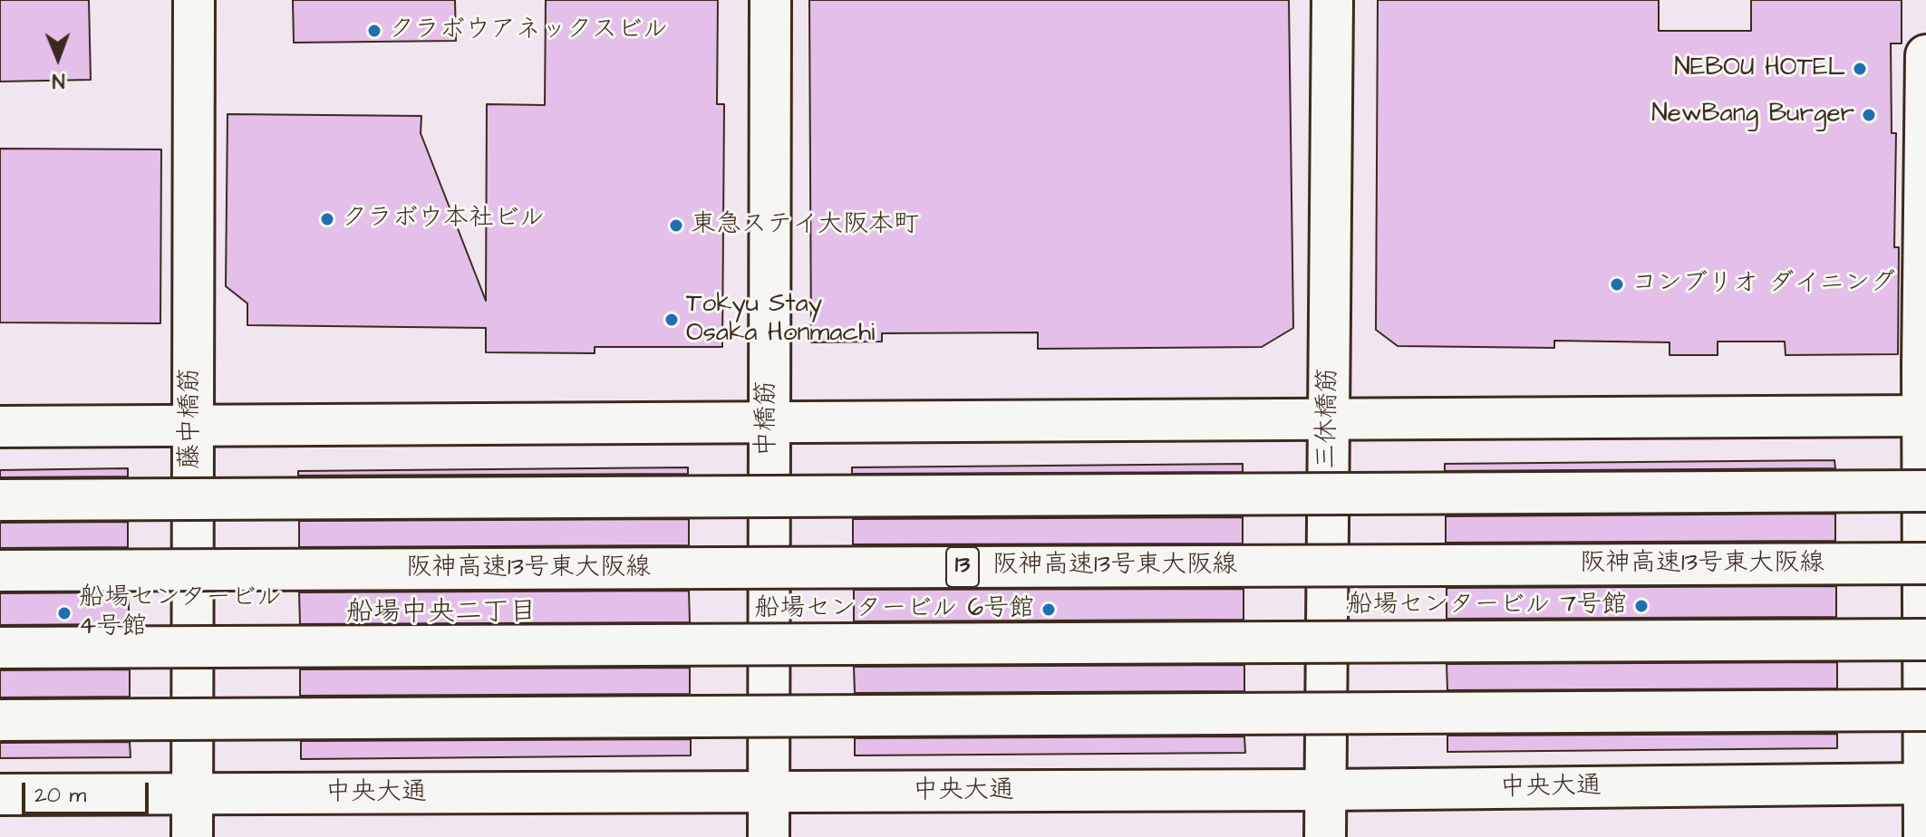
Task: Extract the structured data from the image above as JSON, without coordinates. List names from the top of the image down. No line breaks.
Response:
{"streets":{"main road":["藤中橋筋","中橋筋","三休橋筋","阪神高速13号東大阪線","13","中央大通"]},"crossings":[["藤中橋筋","中央大通"],["中橋筋","中央大通"],["三休橋筋","中央大通"]],"districts":["船場中央二丁目"],"places":["クラボウアネックスビル","NEBOU HOTEL","NewBang Burger","クラボウ本社ビル","東急ステイ大阪本町","コンブリオ ダイニング","Tokyu Stay Osaka Honmachi","船場センタービル 7号館","船場センタービル 6号館","船場センタービル 4号館"],"scale_bar":"20 m","north":"bottom"}
